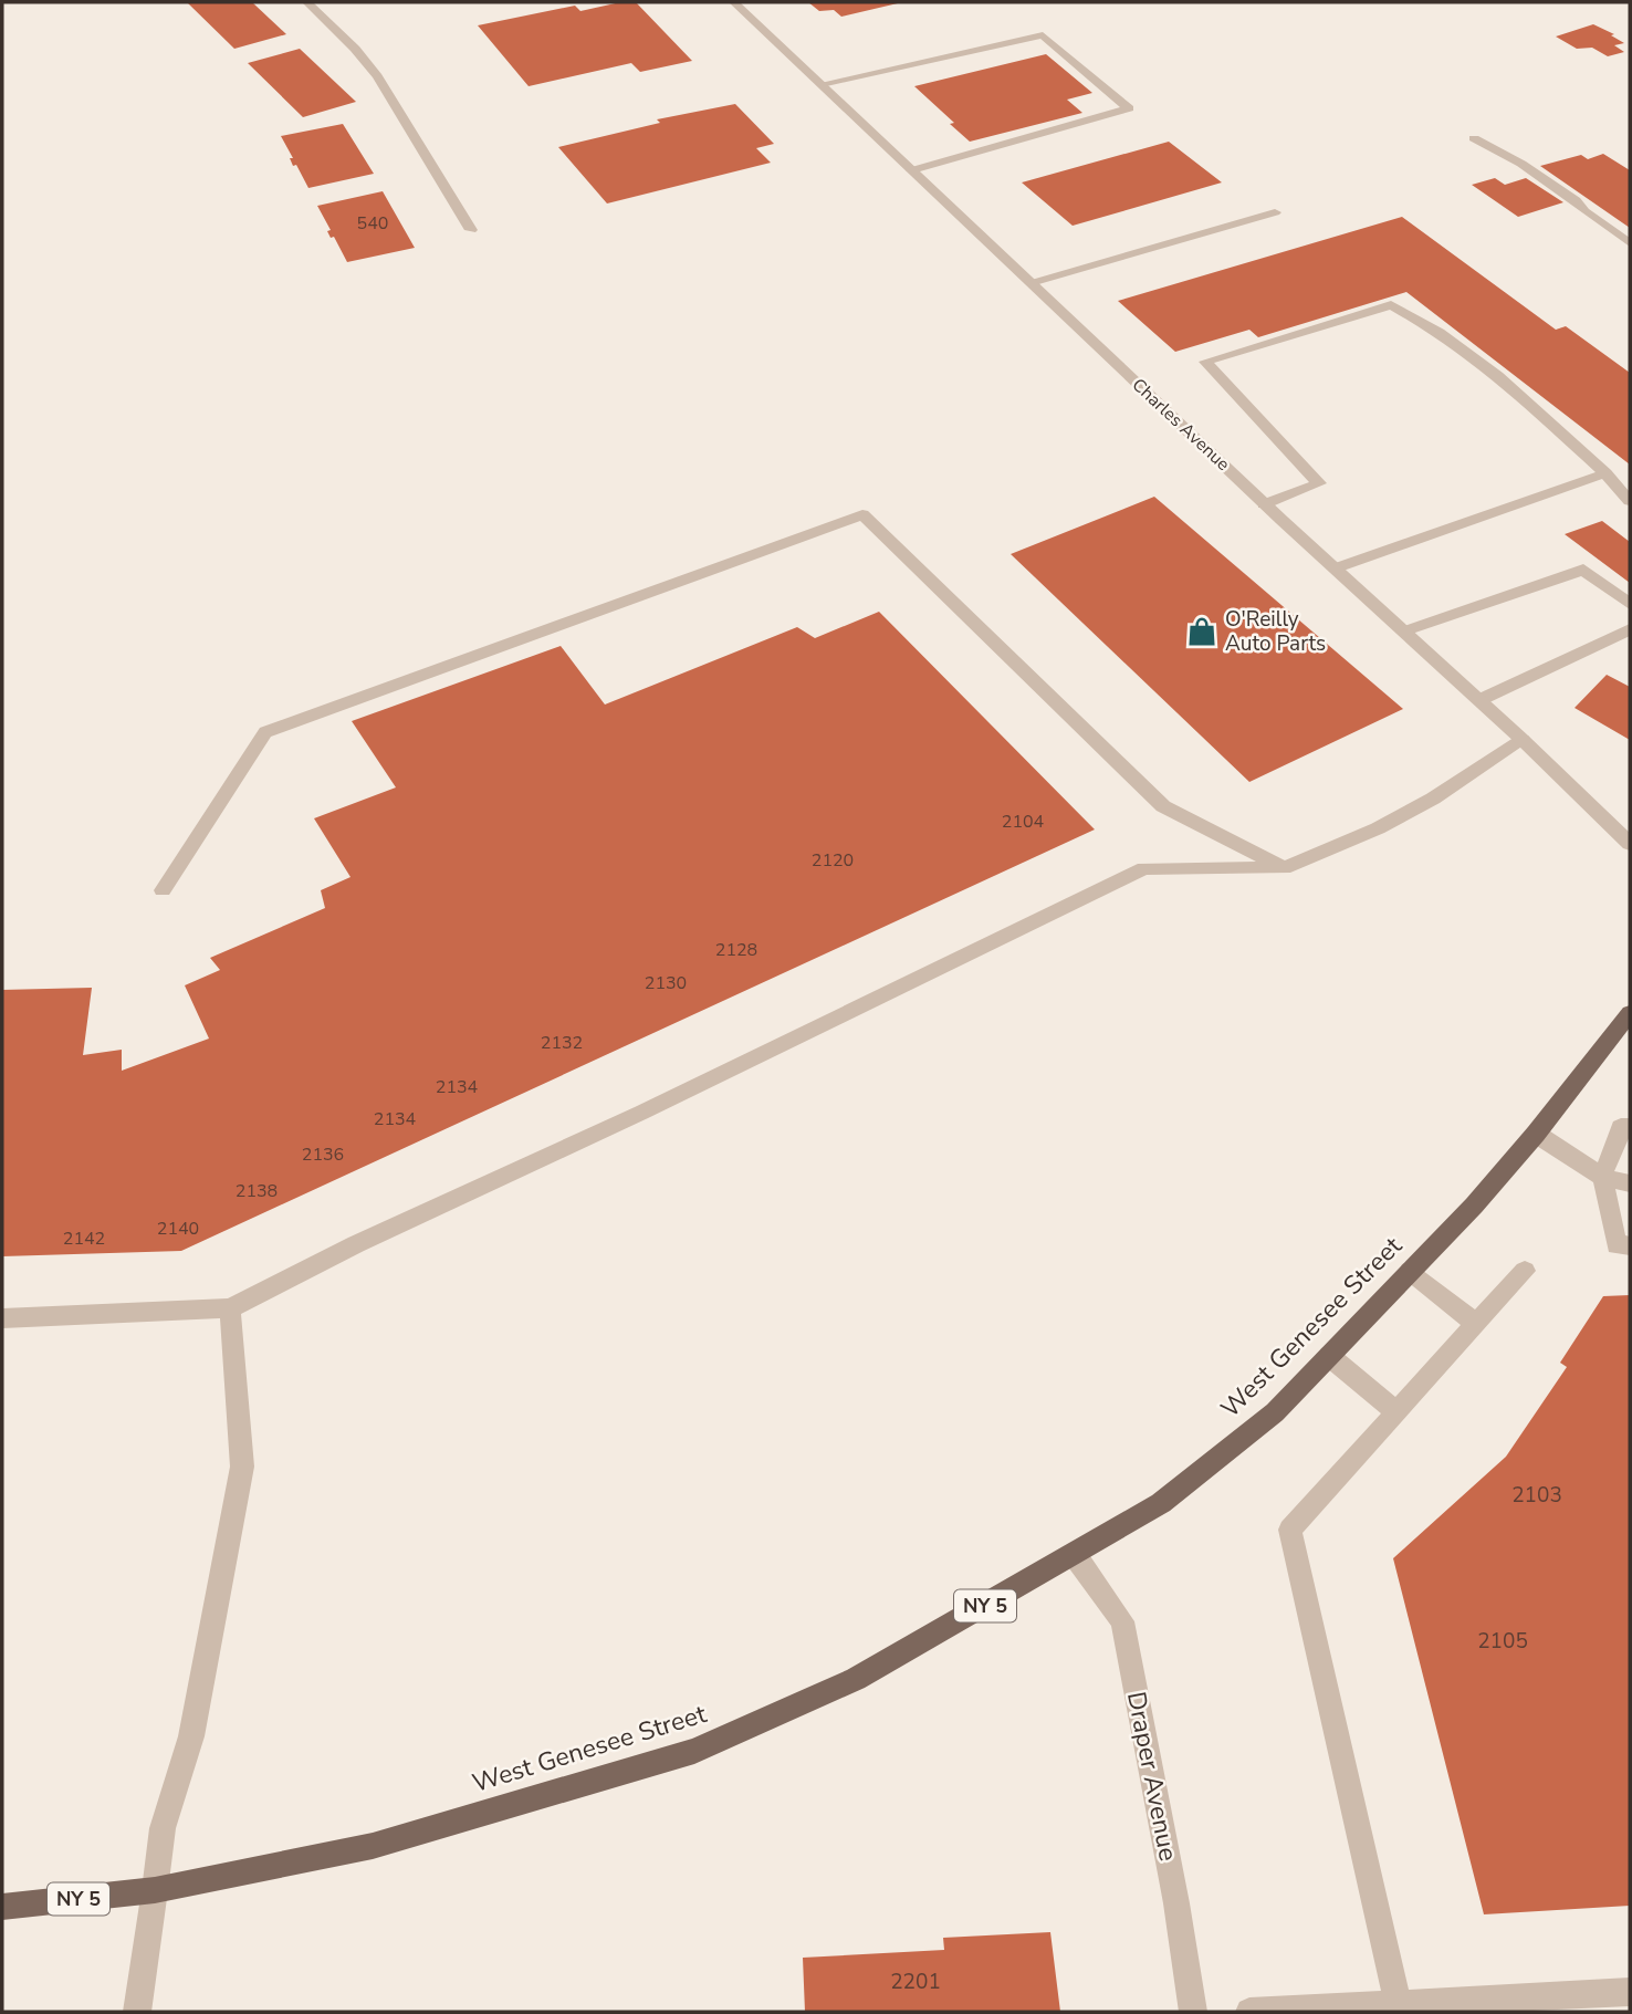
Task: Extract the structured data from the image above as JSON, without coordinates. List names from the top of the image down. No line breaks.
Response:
{"streets":{"main road":["West Genesee Street","NY 5"],"street":["Charles Avenue","Draper Avenue"]},"crossings":[["West Genesee Street","Draper Avenue"]],"places":{"shop":["O'Reilly Auto Parts"]},"house_numbers":["540","2104","2120","2128","2130","2132","2134","2134","2136","2138","2140","2142","2103","2105","2201"]}
